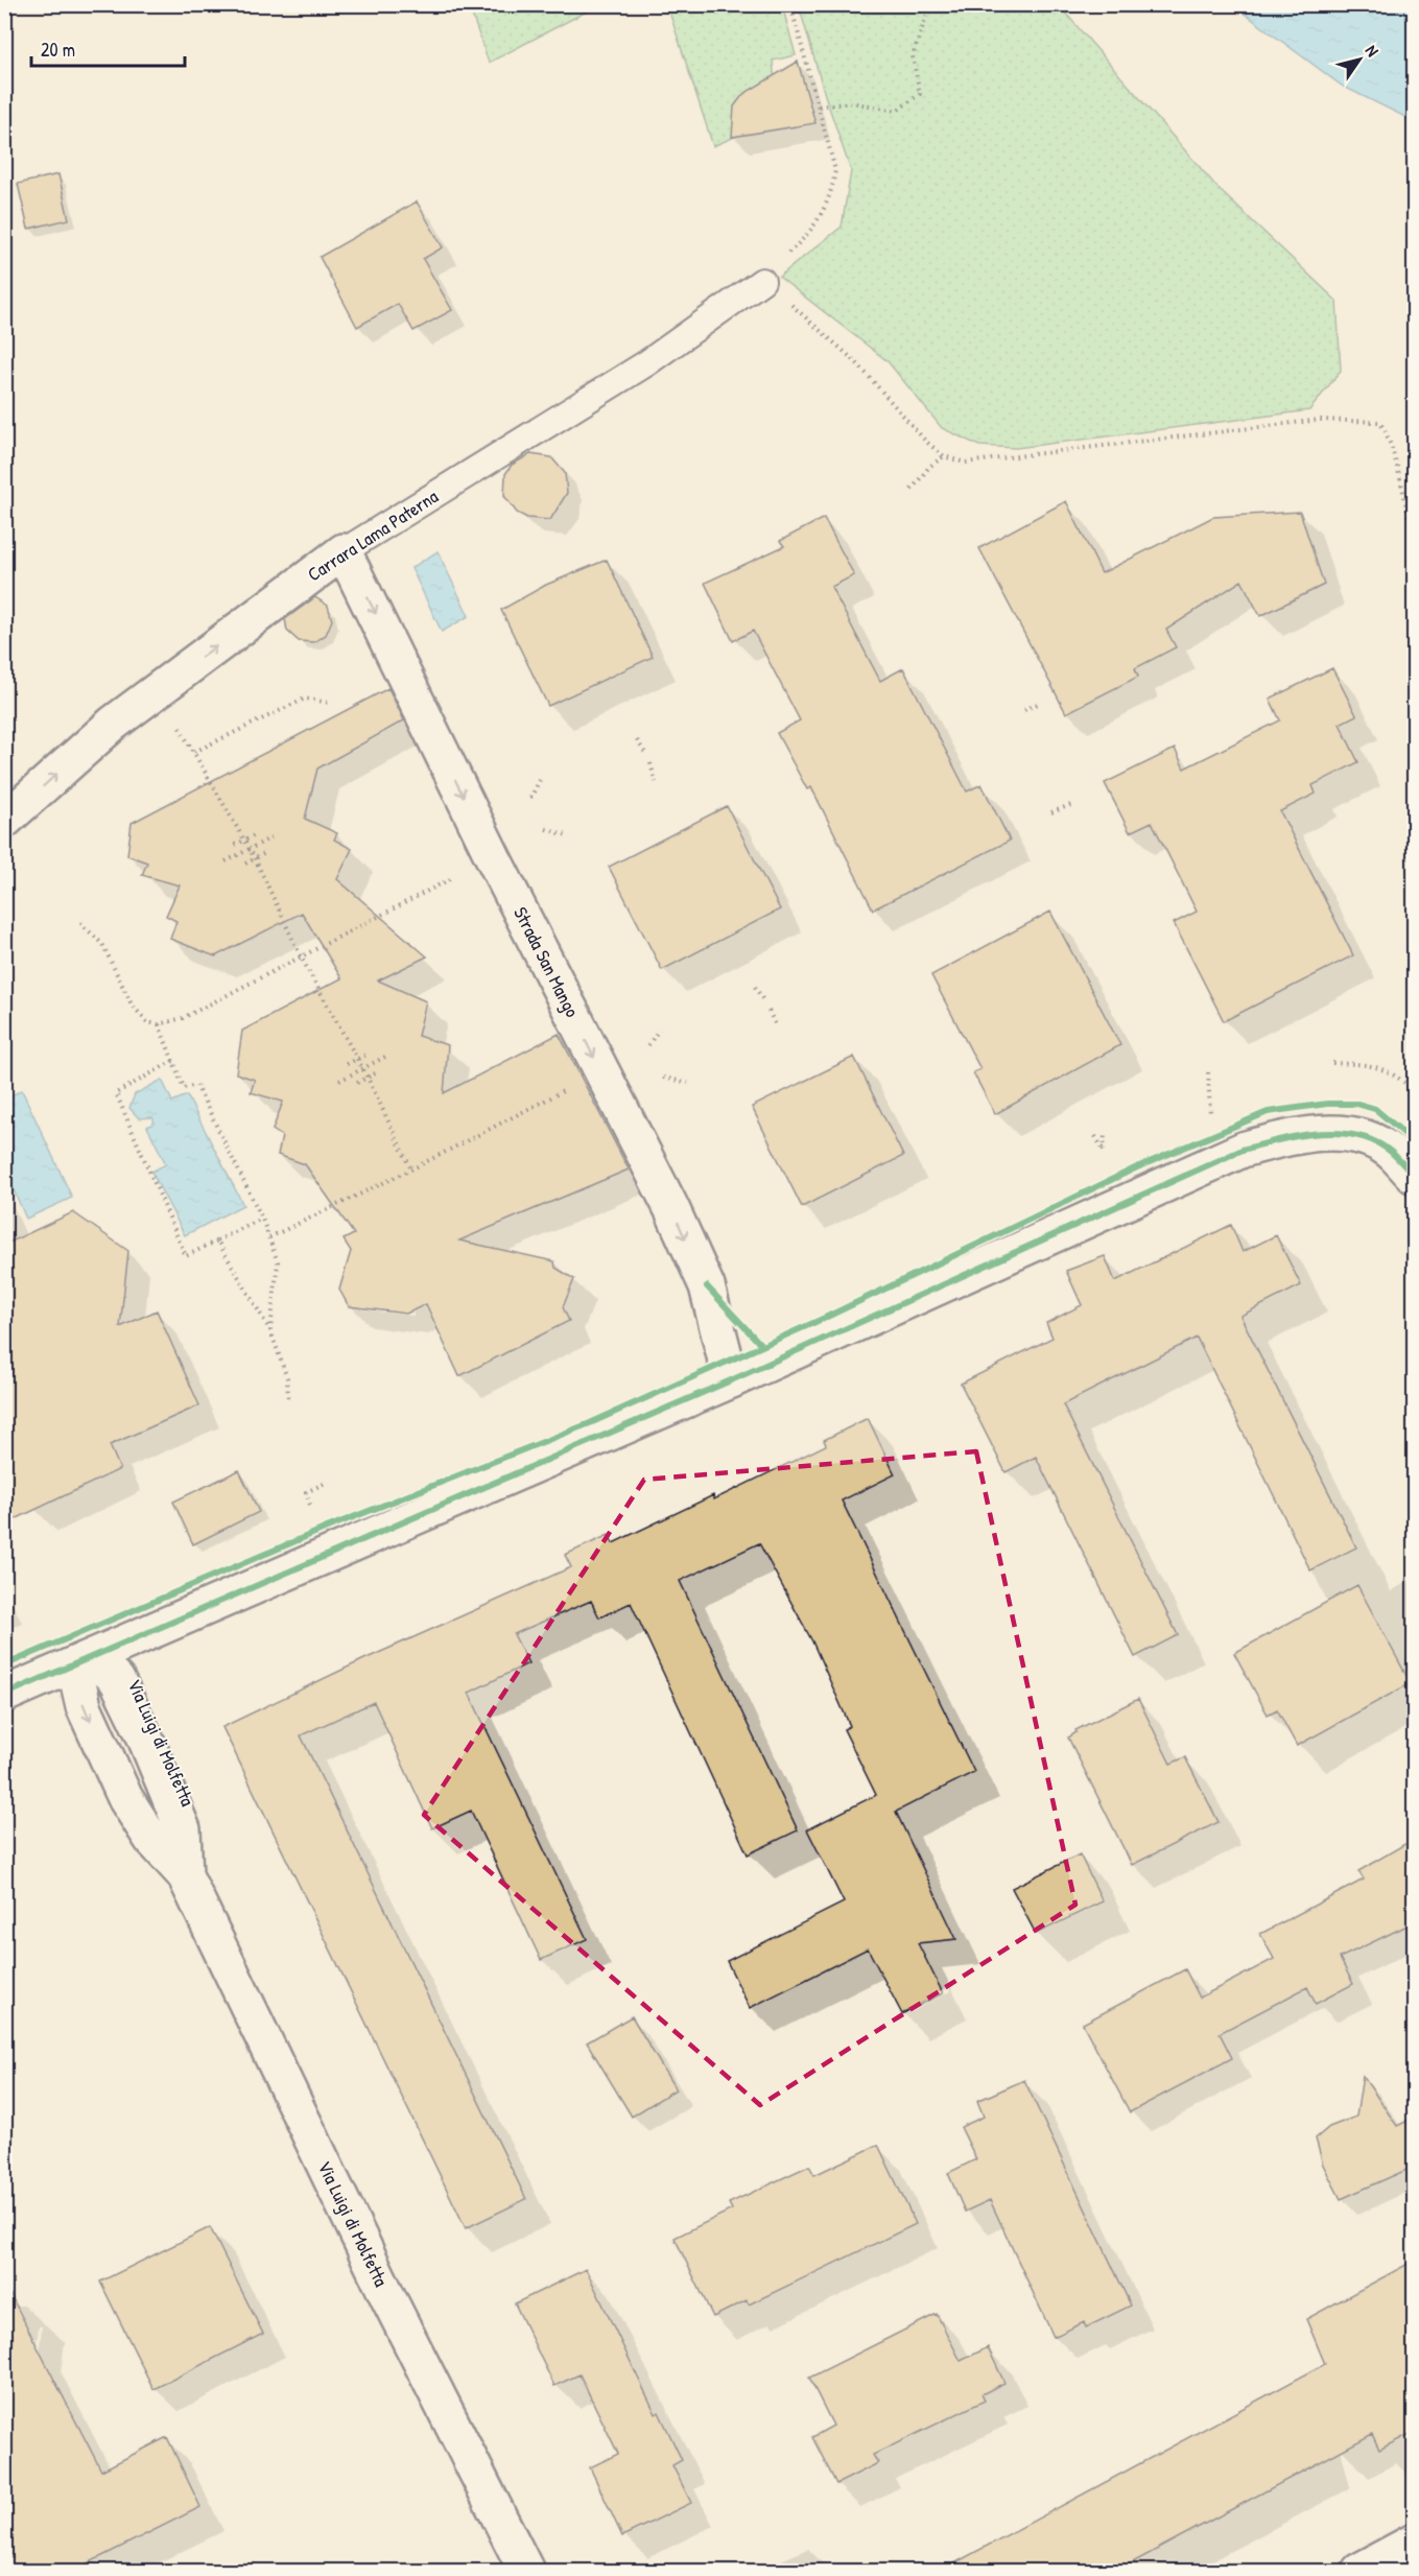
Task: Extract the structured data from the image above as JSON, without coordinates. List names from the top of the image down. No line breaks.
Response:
{"streets":{"street":["Carrara Lama Paterna","Strada San Mango","Via Luigi di Molfetta"]},"crossings":[["Carrara Lama Paterna","Strada San Mango"]],"one_way":["Carrara Lama Paterna","Strada San Mango"],"scale_bar":"20 m","north":"top right"}
